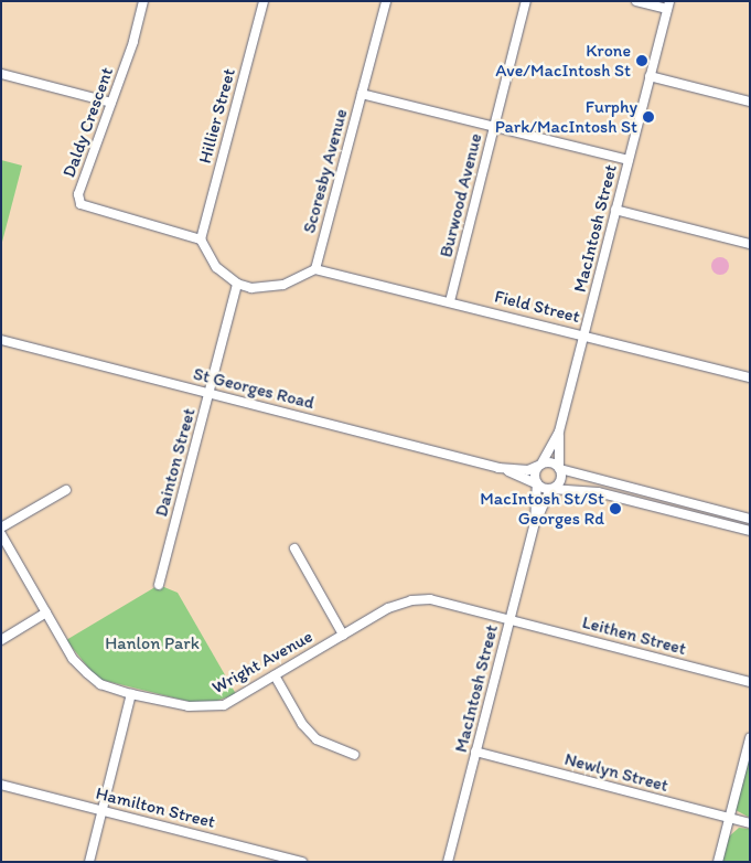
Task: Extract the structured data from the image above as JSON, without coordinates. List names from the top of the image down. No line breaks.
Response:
{"streets":{"street":["Hillier Street","Daldy Crescent","Scoresby Avenue","Burwood Avenue","MacIntosh Street","Field Street","St Georges Road","Dainton Street","Leithen Street","Wright Avenue","Newlyn Street","Hamilton Street"]},"crossings":[["Hillier Street","Daldy Crescent"],["Scoresby Avenue","Field Street"],["Burwood Avenue","Field Street"],["MacIntosh Street","Field Street"],["MacIntosh Street","St Georges Road"],["MacIntosh Street","Leithen Street"],["MacIntosh Street","Wright Avenue"],["MacIntosh Street","Newlyn Street"],["St Georges Road","Dainton Street"],["Leithen Street","Wright Avenue"]],"parks":["Hanlon Park"],"places":["Krone Ave/MacIntosh St","Furphy Park/MacIntosh St","MacIntosh St/St Georges Rd"]}
